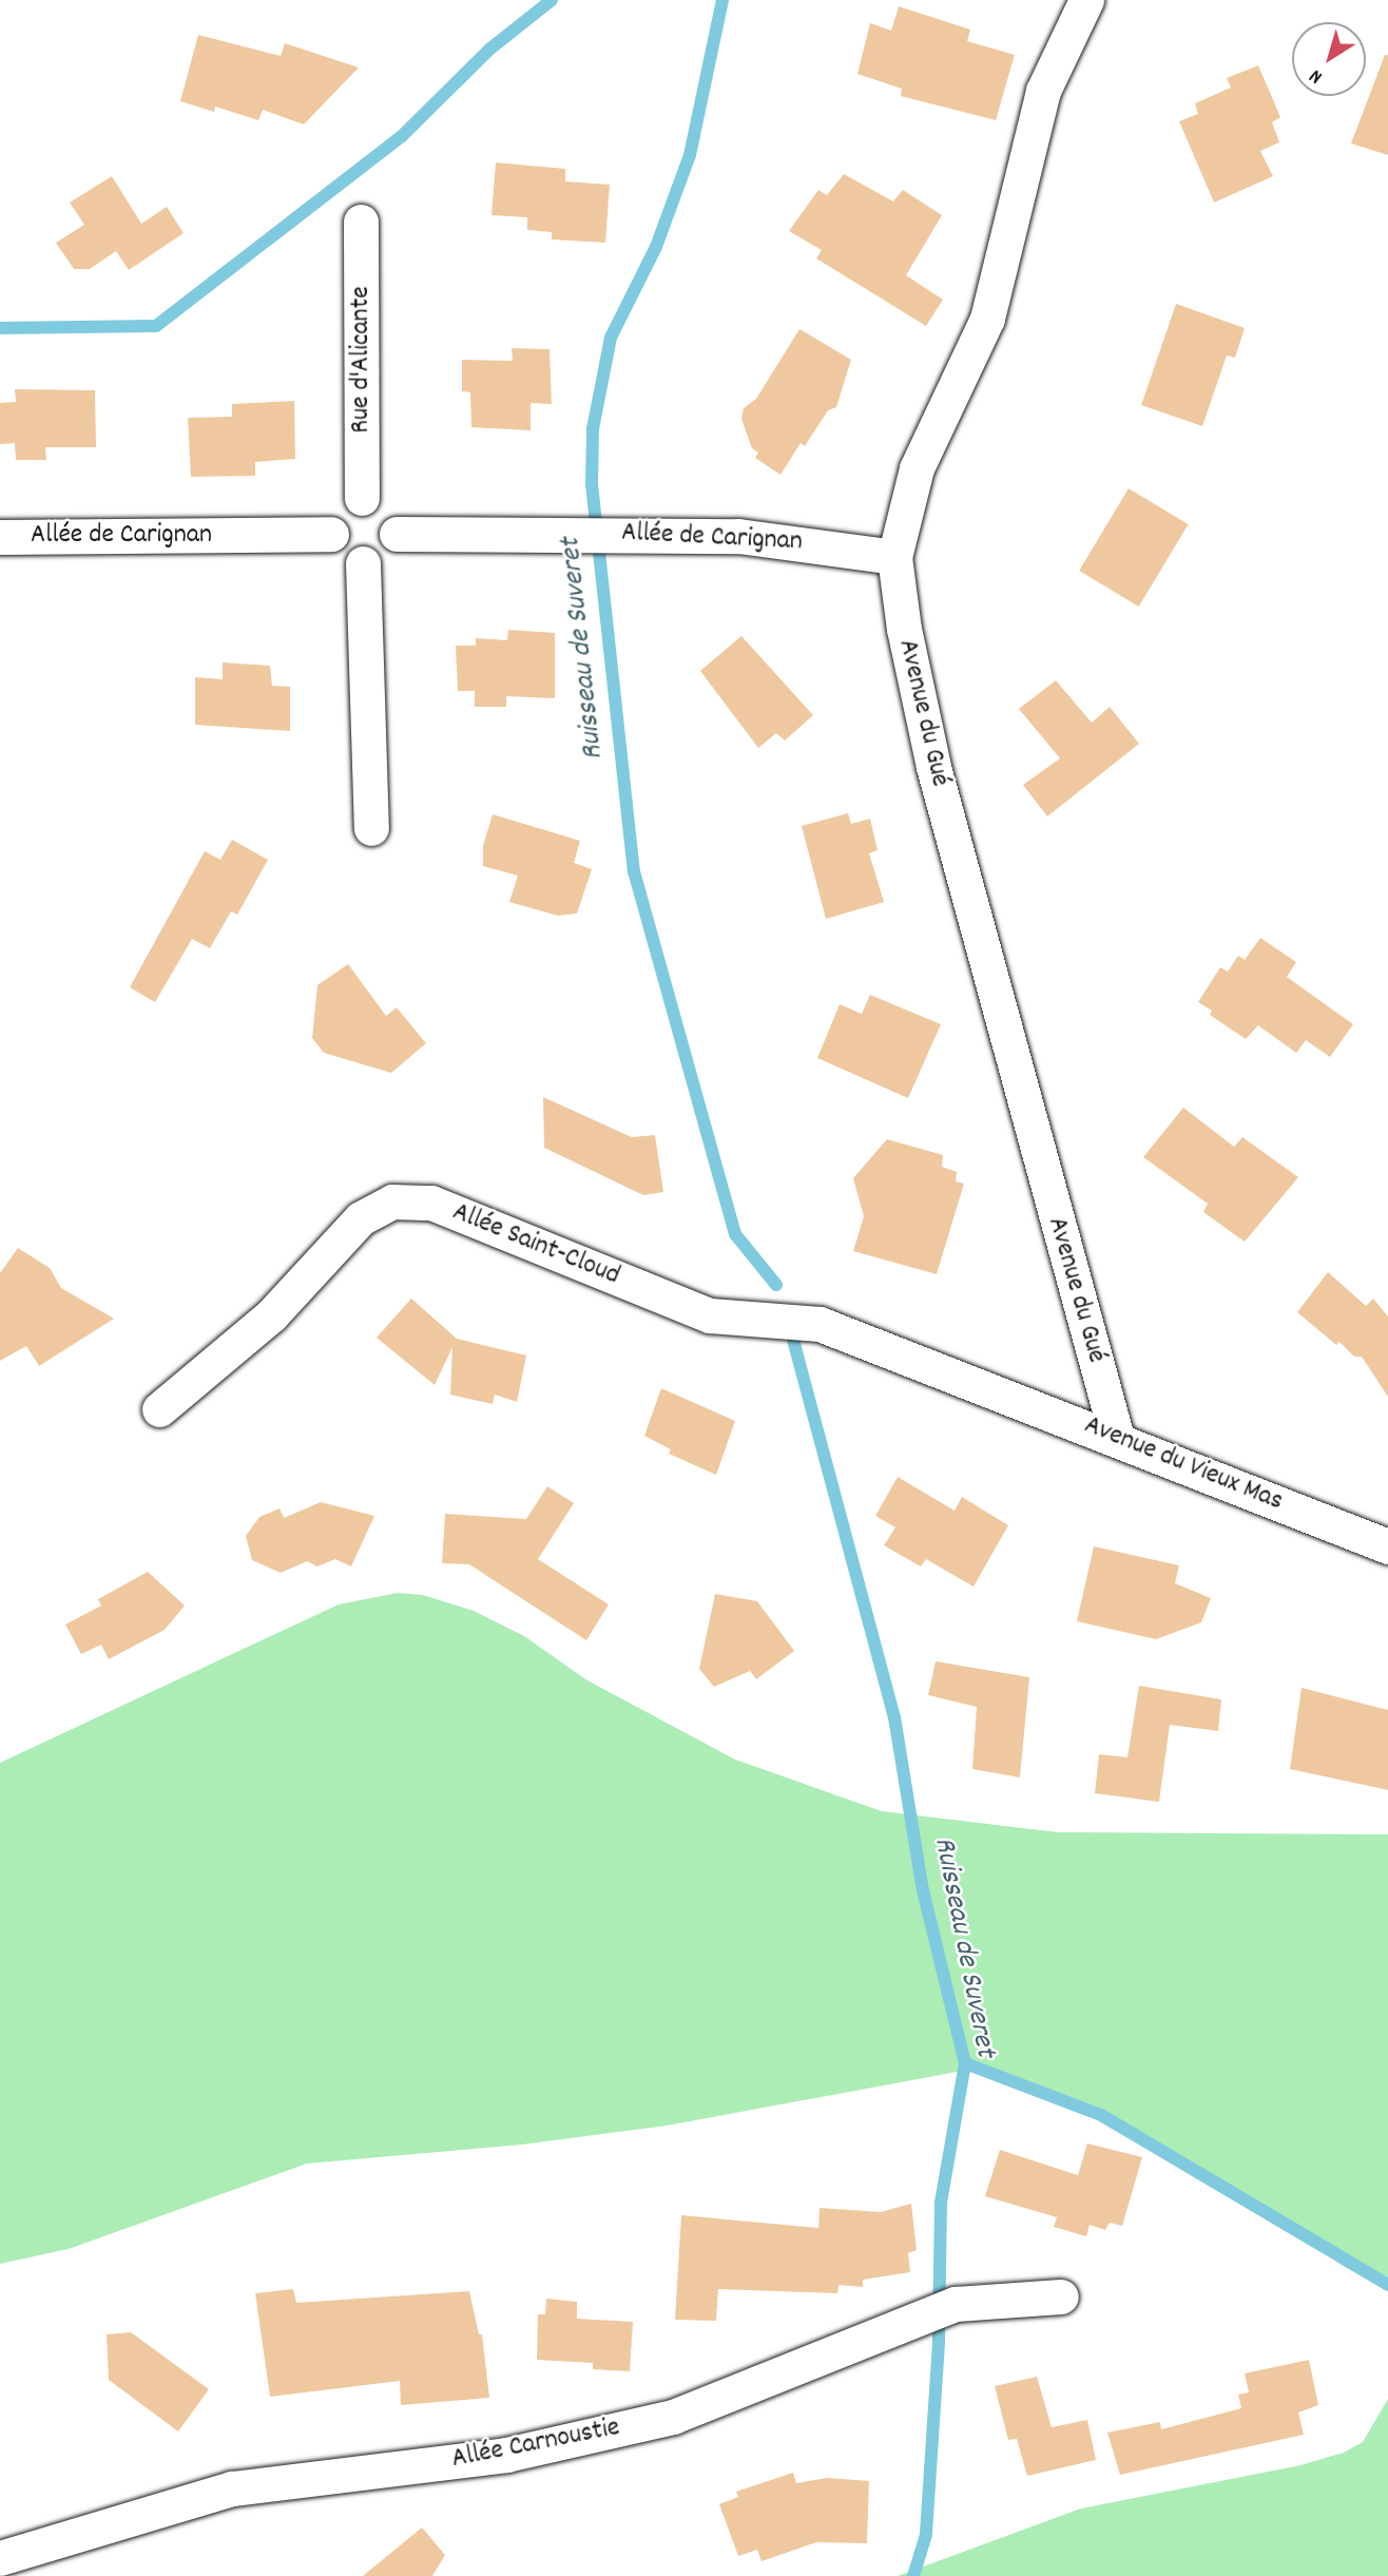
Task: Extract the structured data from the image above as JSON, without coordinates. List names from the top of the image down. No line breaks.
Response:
{"streets":{"street":["Rue d'Alicante","Allée de Carignan","Avenue du Gué","Allée Saint-Cloud","Avenue du Vieux Mas","Allée Carnoustie"]},"crossings":[["Rue d'Alicante","Allée de Carignan"],["Allée de Carignan","Avenue du Gué"],["Avenue du Gué","Avenue du Vieux Mas"],["Allée Saint-Cloud","Avenue du Vieux Mas"]],"water":["Ruisseau de Suveret"],"north":"bottom left"}
